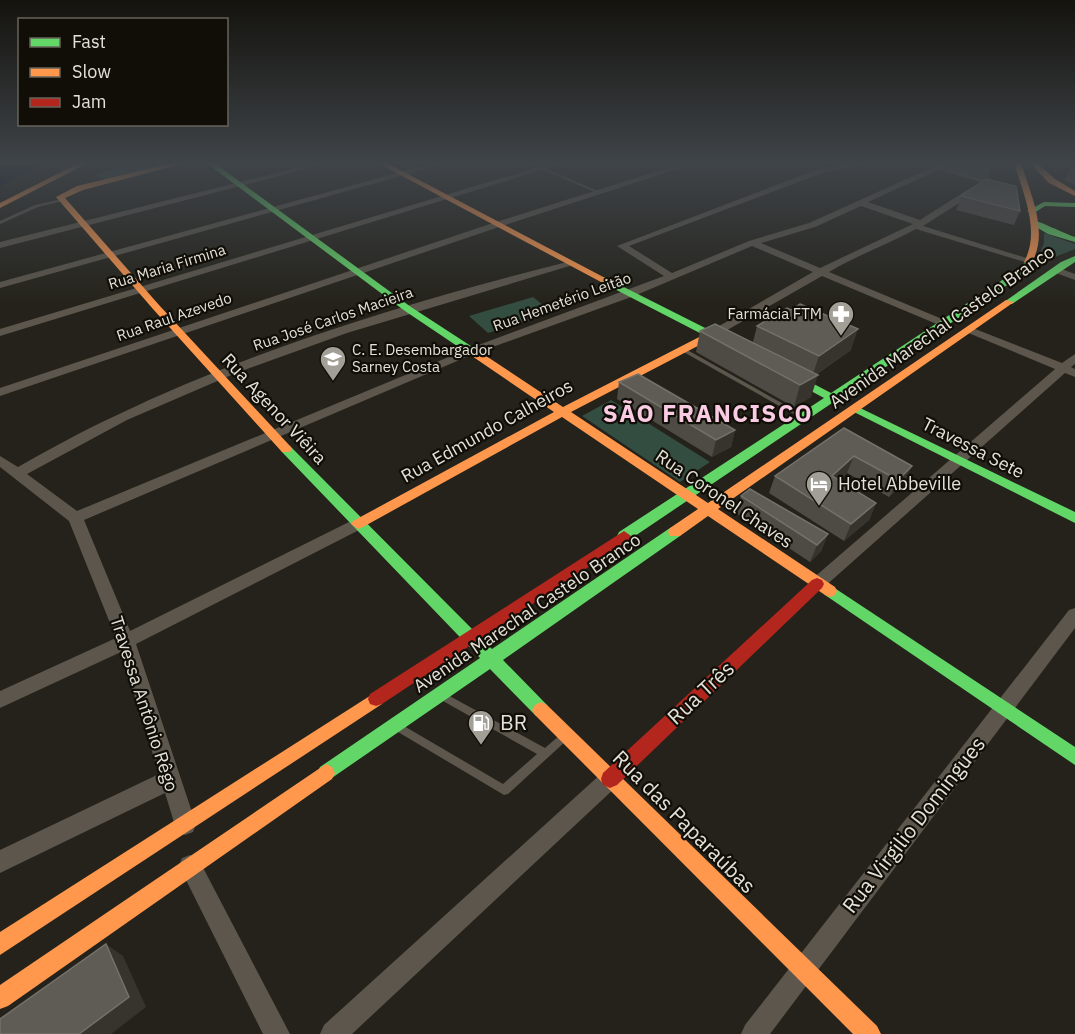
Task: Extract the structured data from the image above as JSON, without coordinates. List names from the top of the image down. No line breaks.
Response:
{"streets":{"street":["Rua Maria Firmina","Rua Hemetério Leitão","Rua Raul Azevedo","Rua José Carlos Macieira","Avenida Marechal Castelo Branco","Rua Agenor Viêira","Rua Edmundo Calheiros","Travessa Sete","Rua Coronel Chaves","Rua Três","Travessa Antônio Rêgo","Rua das Paparaúbas","Rua Virgilio Domingues"]},"crossings":[["Rua Maria Firmina","Rua Agenor Viêira"],["Rua Maria Firmina","Rua Coronel Chaves"],["Rua Hemetério Leitão","Rua Agenor Viêira"],["Rua Hemetério Leitão","Rua Coronel Chaves"],["Rua Hemetério Leitão","Travessa Antônio Rêgo"],["Rua Raul Azevedo","Rua Agenor Viêira"],["Rua Raul Azevedo","Rua Coronel Chaves"],["Rua José Carlos Macieira","Rua Agenor Viêira"],["Rua José Carlos Macieira","Rua Coronel Chaves"],["Rua José Carlos Macieira","Travessa Antônio Rêgo"],["Avenida Marechal Castelo Branco","Rua Agenor Viêira"],["Avenida Marechal Castelo Branco","Travessa Sete"],["Avenida Marechal Castelo Branco","Rua Coronel Chaves"],["Avenida Marechal Castelo Branco","Travessa Antônio Rêgo"],["Avenida Marechal Castelo Branco","Rua das Paparaúbas"],["Rua Agenor Viêira","Rua Edmundo Calheiros"],["Rua Agenor Viêira","Rua das Paparaúbas"],["Rua Edmundo Calheiros","Rua Coronel Chaves"],["Rua Edmundo Calheiros","Travessa Antônio Rêgo"],["Travessa Sete","Rua Três"],["Rua Coronel Chaves","Rua Três"],["Rua Coronel Chaves","Rua Virgilio Domingues"],["Rua Três","Rua das Paparaúbas"],["Rua das Paparaúbas","Rua Virgilio Domingues"]],"districts":["SÃO FRANCISCO"],"places":{"pharmacy":["Farmácia FTM"],"school or university":["C. E. Desembargador Sarney Costa"],"hotel":["Hotel Abbeville"],"fuel station":["BR"]},"legend":["Fast","Slow","Jam"]}
